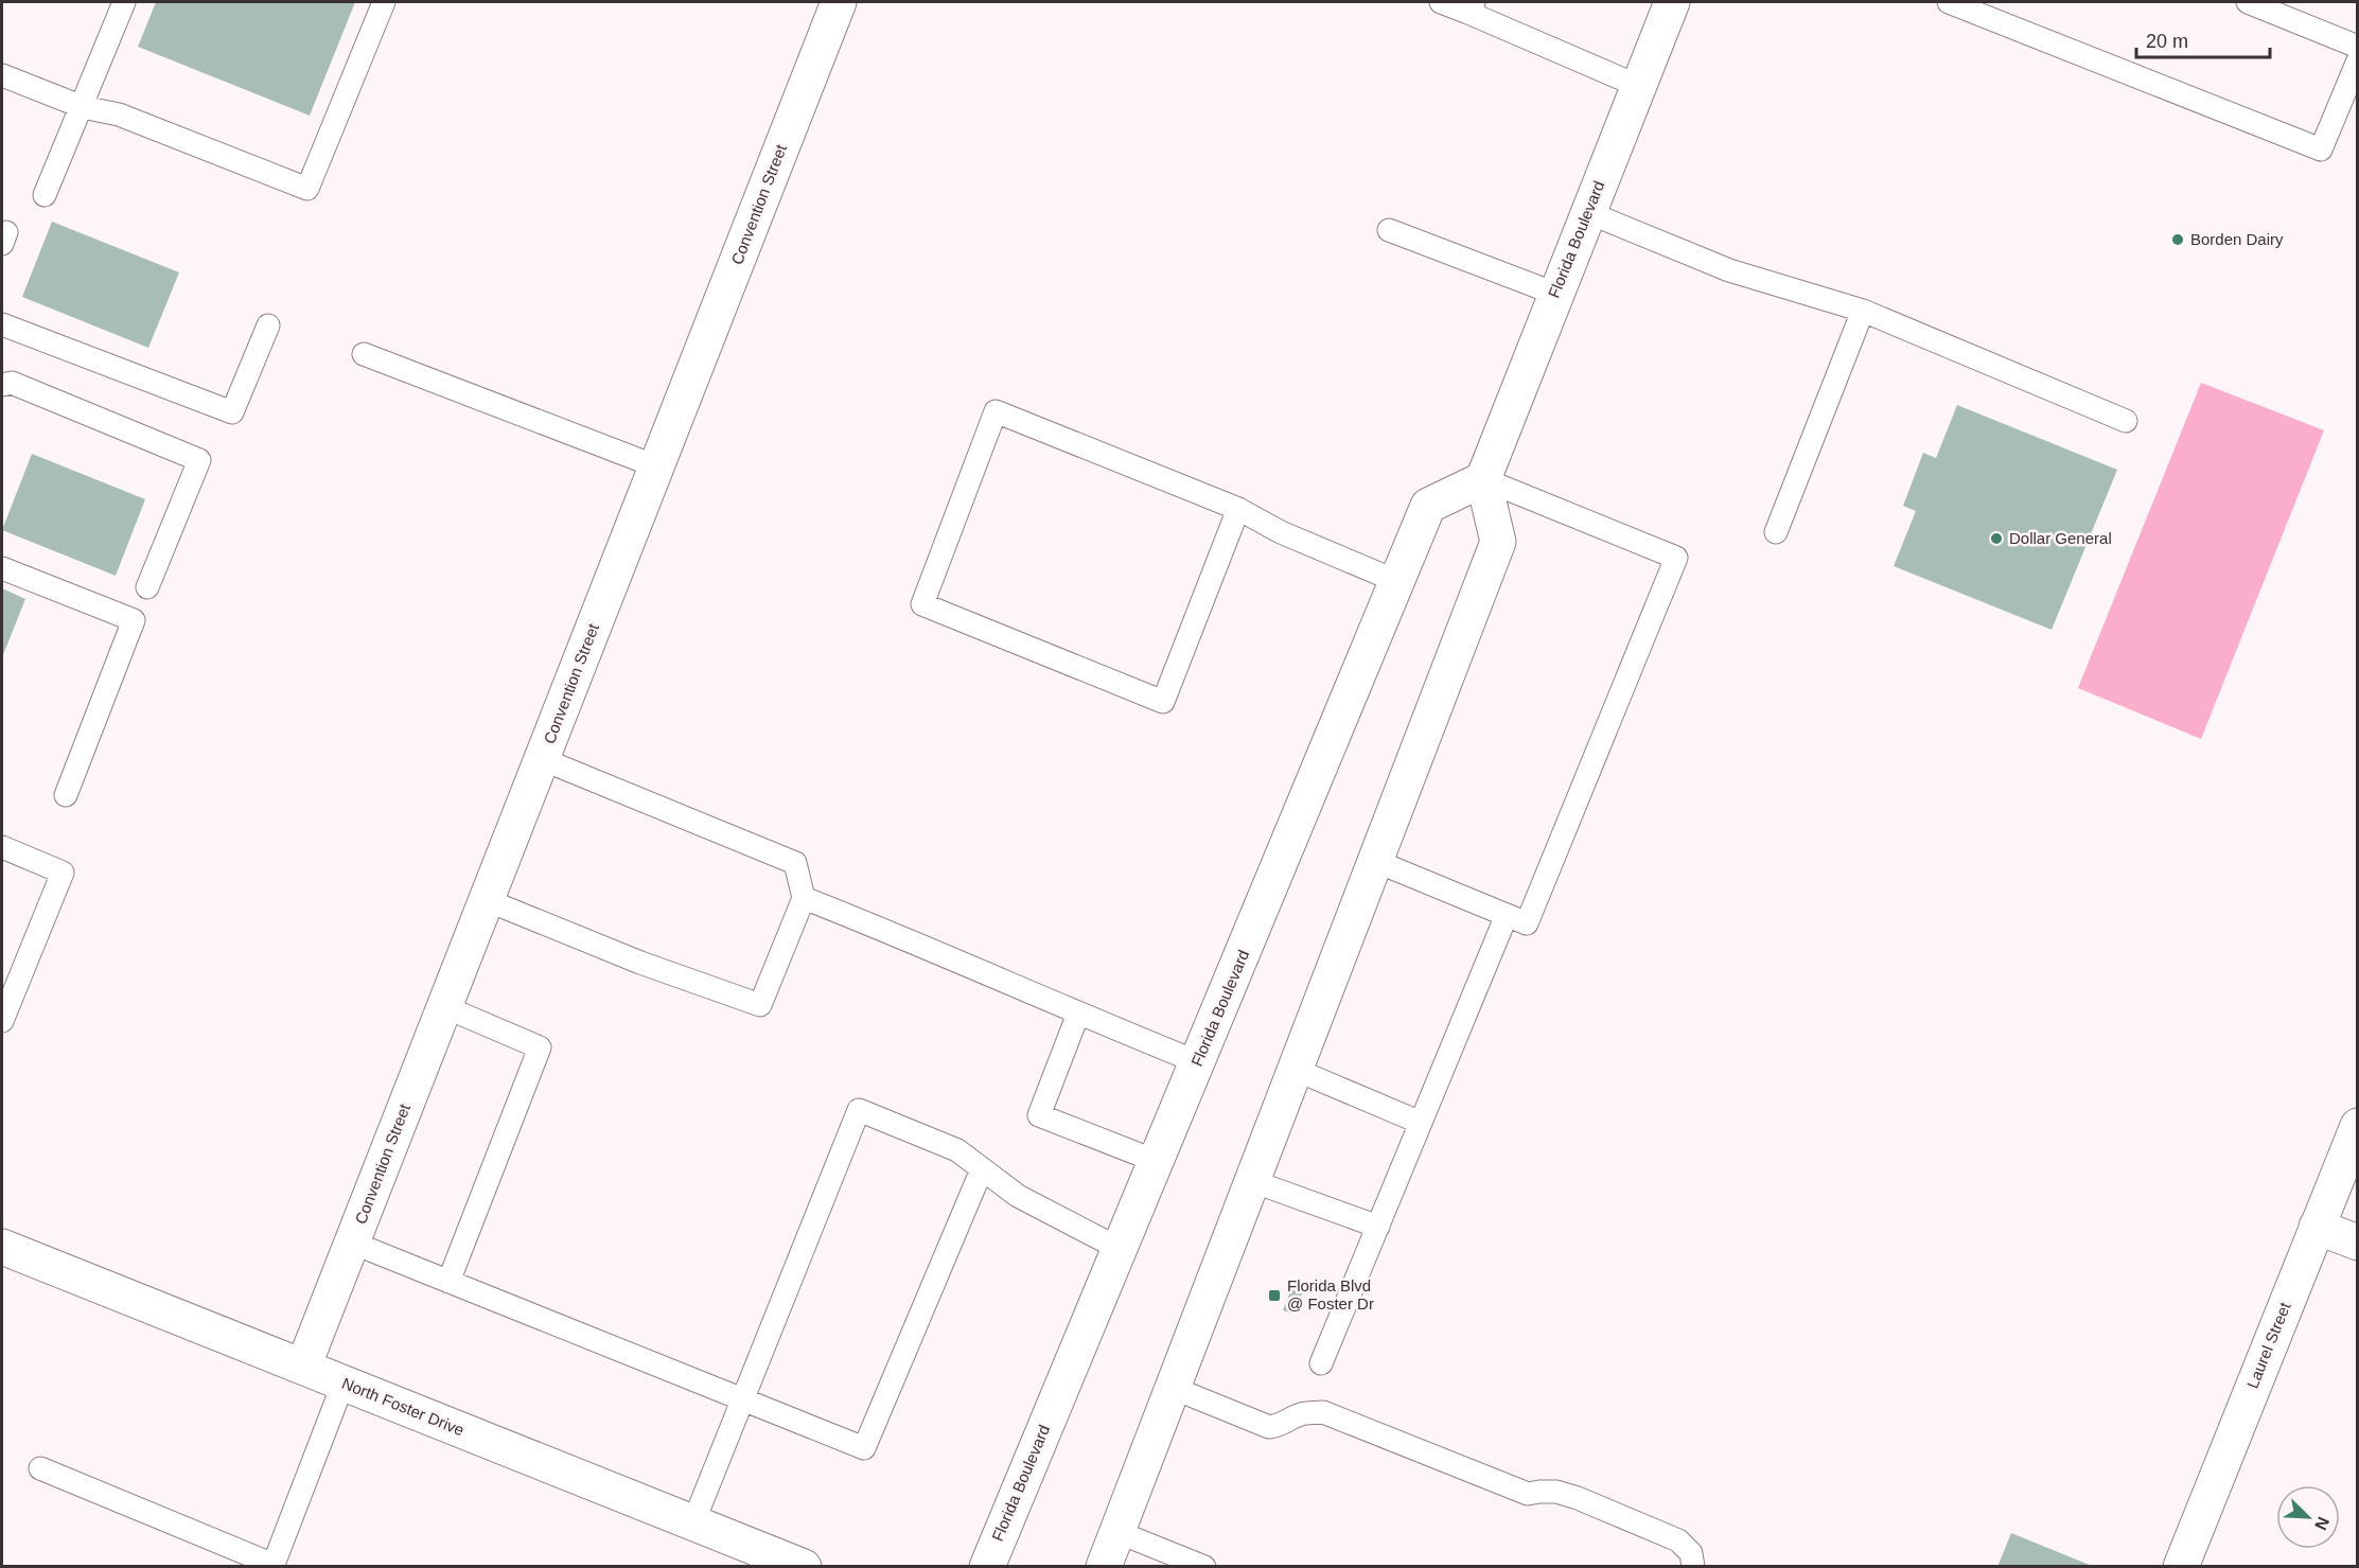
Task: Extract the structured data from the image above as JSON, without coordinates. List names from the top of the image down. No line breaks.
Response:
{"streets":{"main road":["Convention Street","Florida Boulevard","Laurel Street","North Foster Drive"]},"crossings":[["Convention Street","North Foster Drive"]],"places":{"other":["Borden Dairy","Dollar General"],"transit":["Florida Blvd @ Foster Dr"]},"scale_bar":"20 m","north":"bottom right"}
